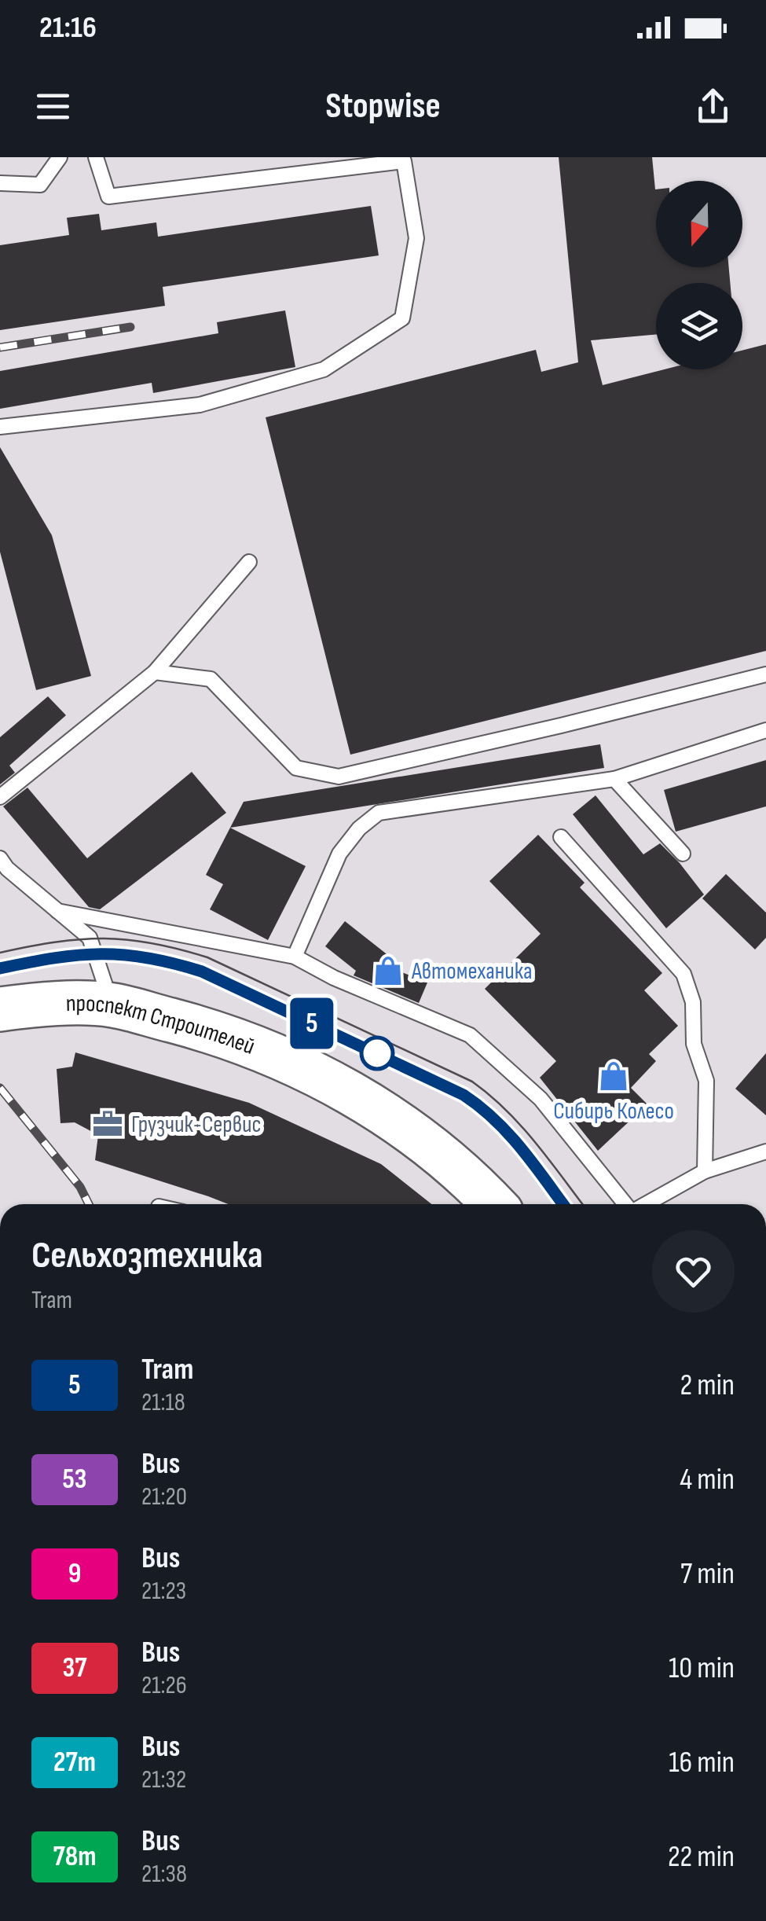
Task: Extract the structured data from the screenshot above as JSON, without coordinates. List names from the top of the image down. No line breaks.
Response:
{"streets":{"main road":["проспект Строителей"]},"places":{"shop":["Автомеханика","Сибирь Колесо"],"office":["Грузчик-Сервис"]},"lines":["tram line 5"],"north":"bottom","page":{"status":"21:16","header":"Stopwise","on_map":"5","heading":["Сельхозтехника","Tram"],"list":[{"mark":"5","name":"Tram","note":"21:18","value":"2 min"},{"mark":"53","name":"Bus","note":"21:20","value":"4 min"},{"mark":"9","name":"Bus","note":"21:23","value":"7 min"},{"mark":"37","name":"Bus","note":"21:26","value":"10 min"},{"mark":"27т","name":"Bus","note":"21:32","value":"16 min"},{"mark":"78т","name":"Bus","note":"21:38","value":"22 min"}]}}
